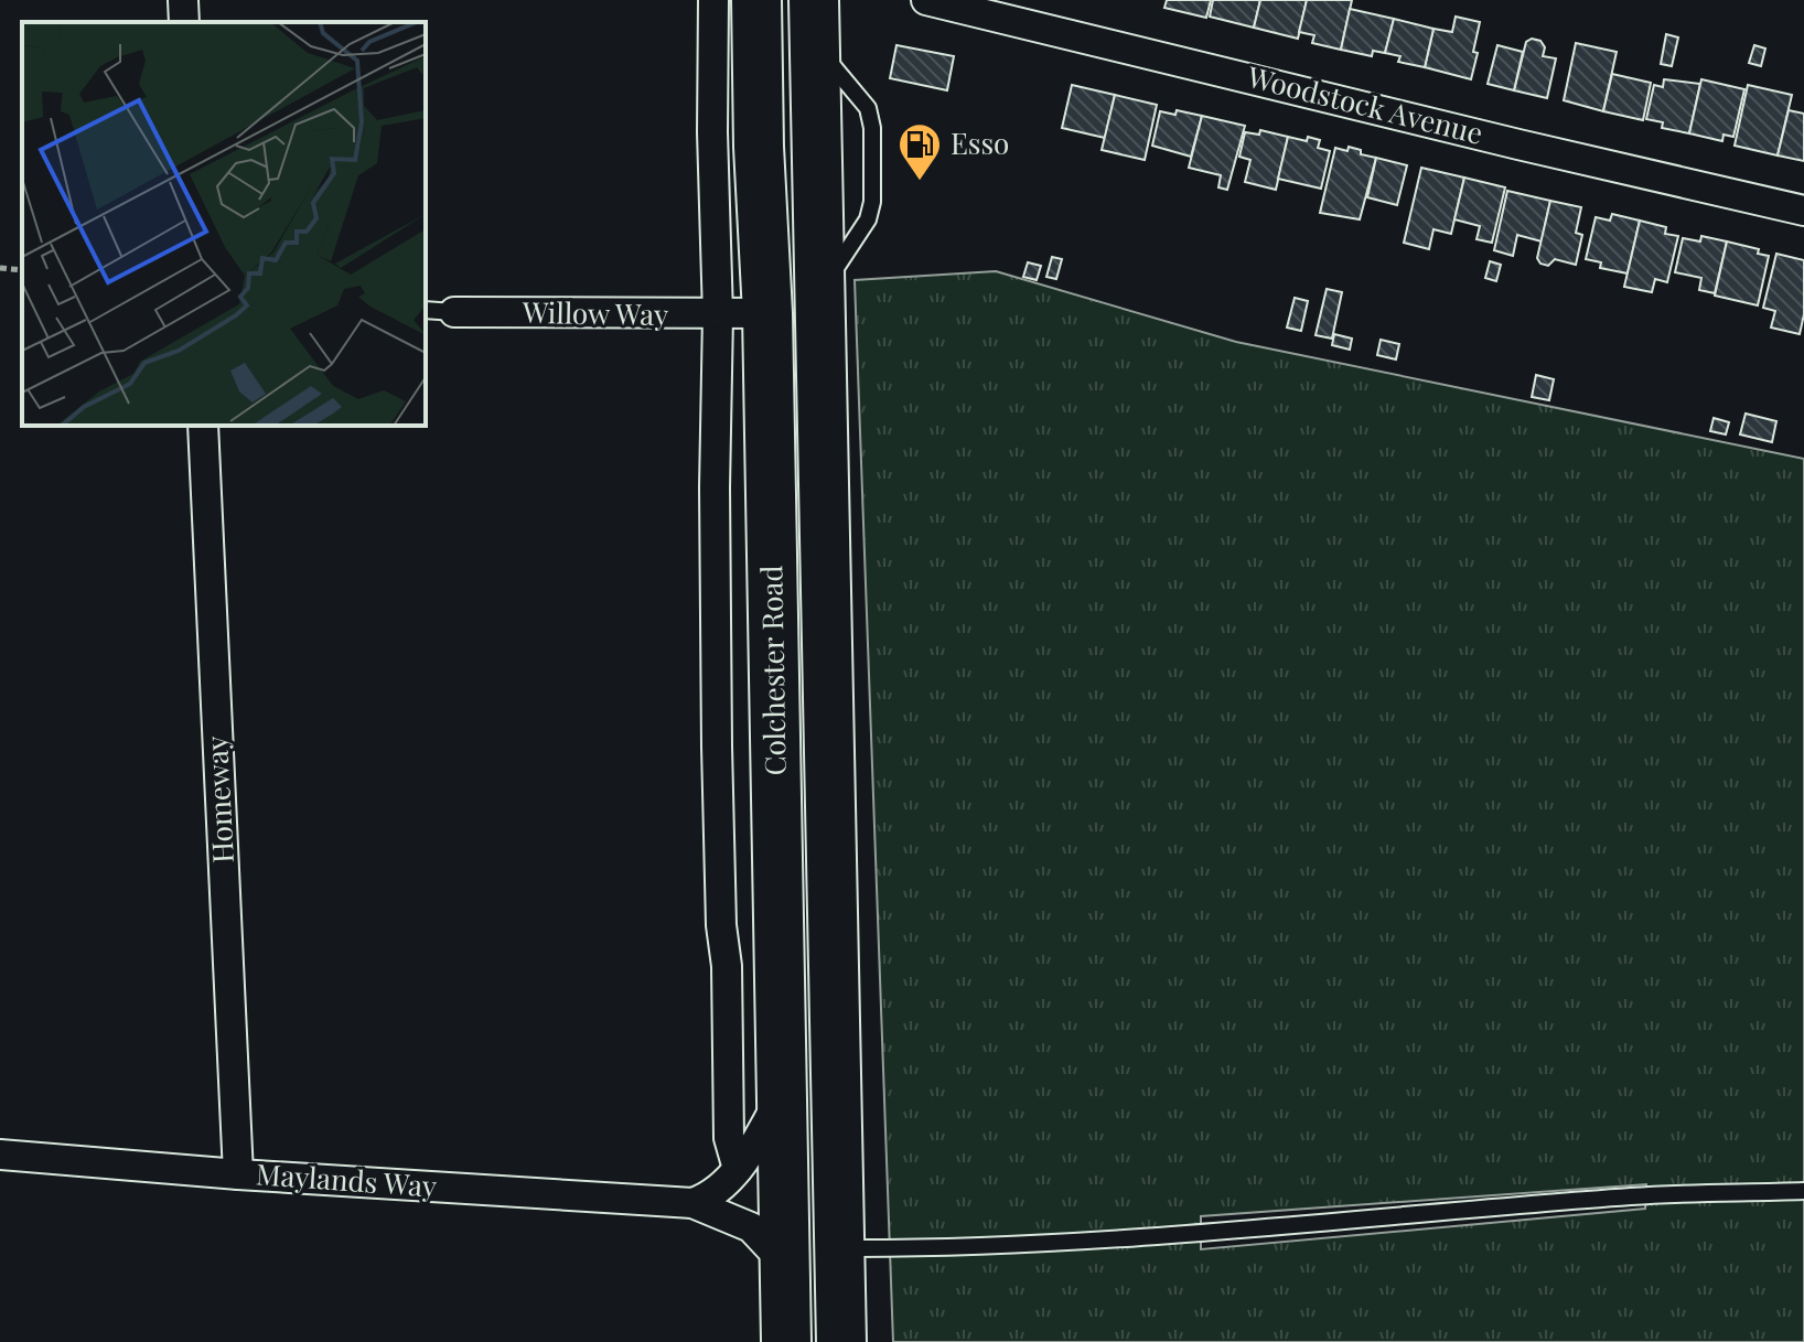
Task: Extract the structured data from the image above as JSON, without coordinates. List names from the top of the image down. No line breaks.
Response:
{"streets":{"highway":["Colchester Road"],"street":["Woodstock Avenue","Willow Way","Homeway","Maylands Way"]},"crossings":[["Willow Way","Colchester Road"],["Colchester Road","Maylands Way"],["Homeway","Maylands Way"]],"places":{"fuel station":["Esso"]}}
